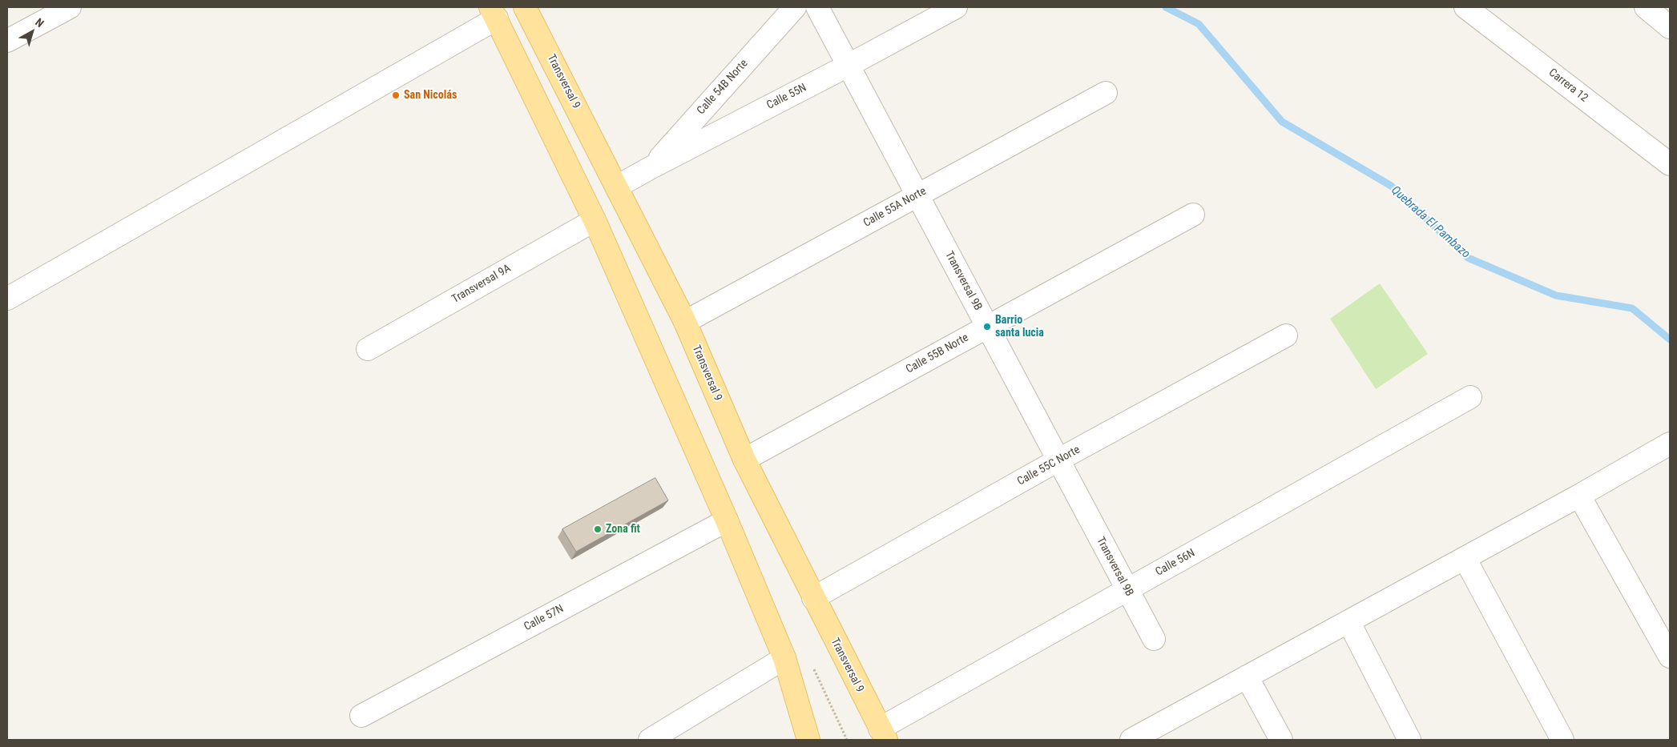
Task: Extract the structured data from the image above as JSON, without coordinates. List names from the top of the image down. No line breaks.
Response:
{"streets":{"main road":["Transversal 9"],"street":["Carrera 12","Calle 54B Norte","Calle 55N","Calle 55A Norte","Transversal 9B","Transversal 9A","Calle 55B Norte","Calle 55C Norte","Calle 56N","Calle 57N"]},"crossings":[["Transversal 9","Calle 55N"],["Transversal 9","Calle 55A Norte"],["Transversal 9","Calle 55B Norte"],["Transversal 9","Calle 55C Norte"],["Transversal 9","Calle 56N"],["Calle 54B Norte","Calle 55N"],["Calle 55N","Transversal 9B"],["Calle 55A Norte","Transversal 9B"],["Transversal 9B","Calle 55B Norte"],["Transversal 9B","Calle 55C Norte"],["Transversal 9B","Calle 56N"]],"water":["Quebrada El Pambazo"],"places":["San Nicolás","Barrio santa lucia","Zona fit"],"north":"top right"}
